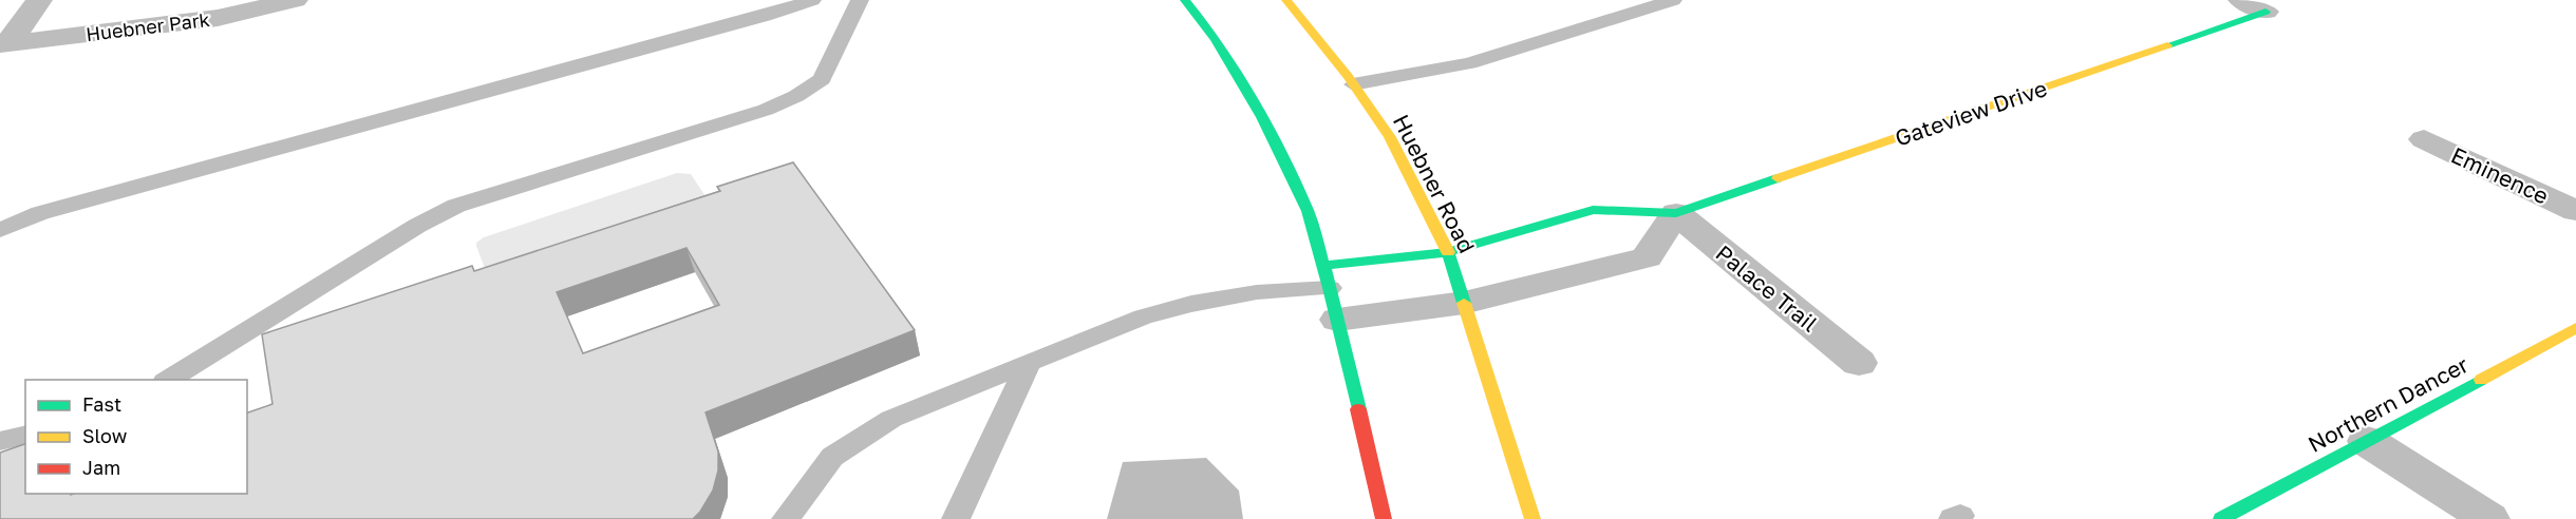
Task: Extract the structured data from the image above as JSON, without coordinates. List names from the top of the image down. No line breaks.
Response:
{"streets":{"street":["Huebner Park","Gateview Drive","Eminence","Huebner Road","Palace Trail","Northern Dancer"]},"crossings":[["Gateview Drive","Huebner Road"],["Gateview Drive","Palace Trail"]],"legend":["Fast","Slow","Jam"]}
